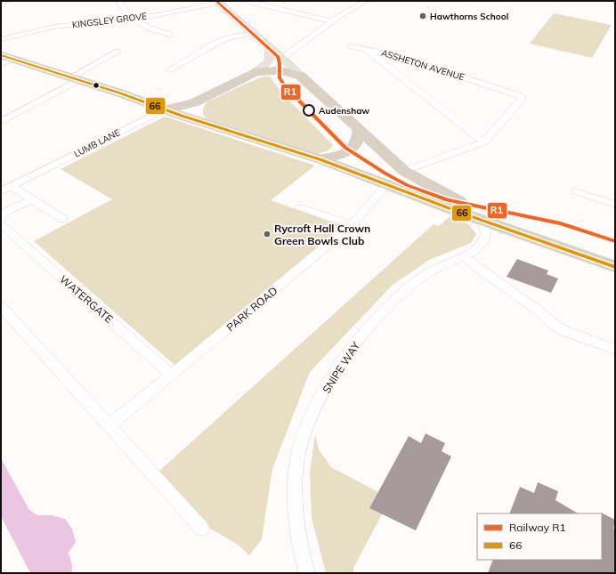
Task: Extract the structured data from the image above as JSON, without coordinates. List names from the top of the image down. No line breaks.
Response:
{"streets":{"highway":["LUMB LANE"],"street":["KINGSLEY GROVE","ASSHETON AVENUE","WATERGATE","PARK ROAD","SNIPE WAY"]},"crossings":[["WATERGATE","PARK ROAD"]],"places":["Hawthorns School","Audenshaw","Rycroft Hall Crown Green Bowls Club"],"lines":["rail line R1","transit line 66"],"legend":["Railway R1","66"]}
